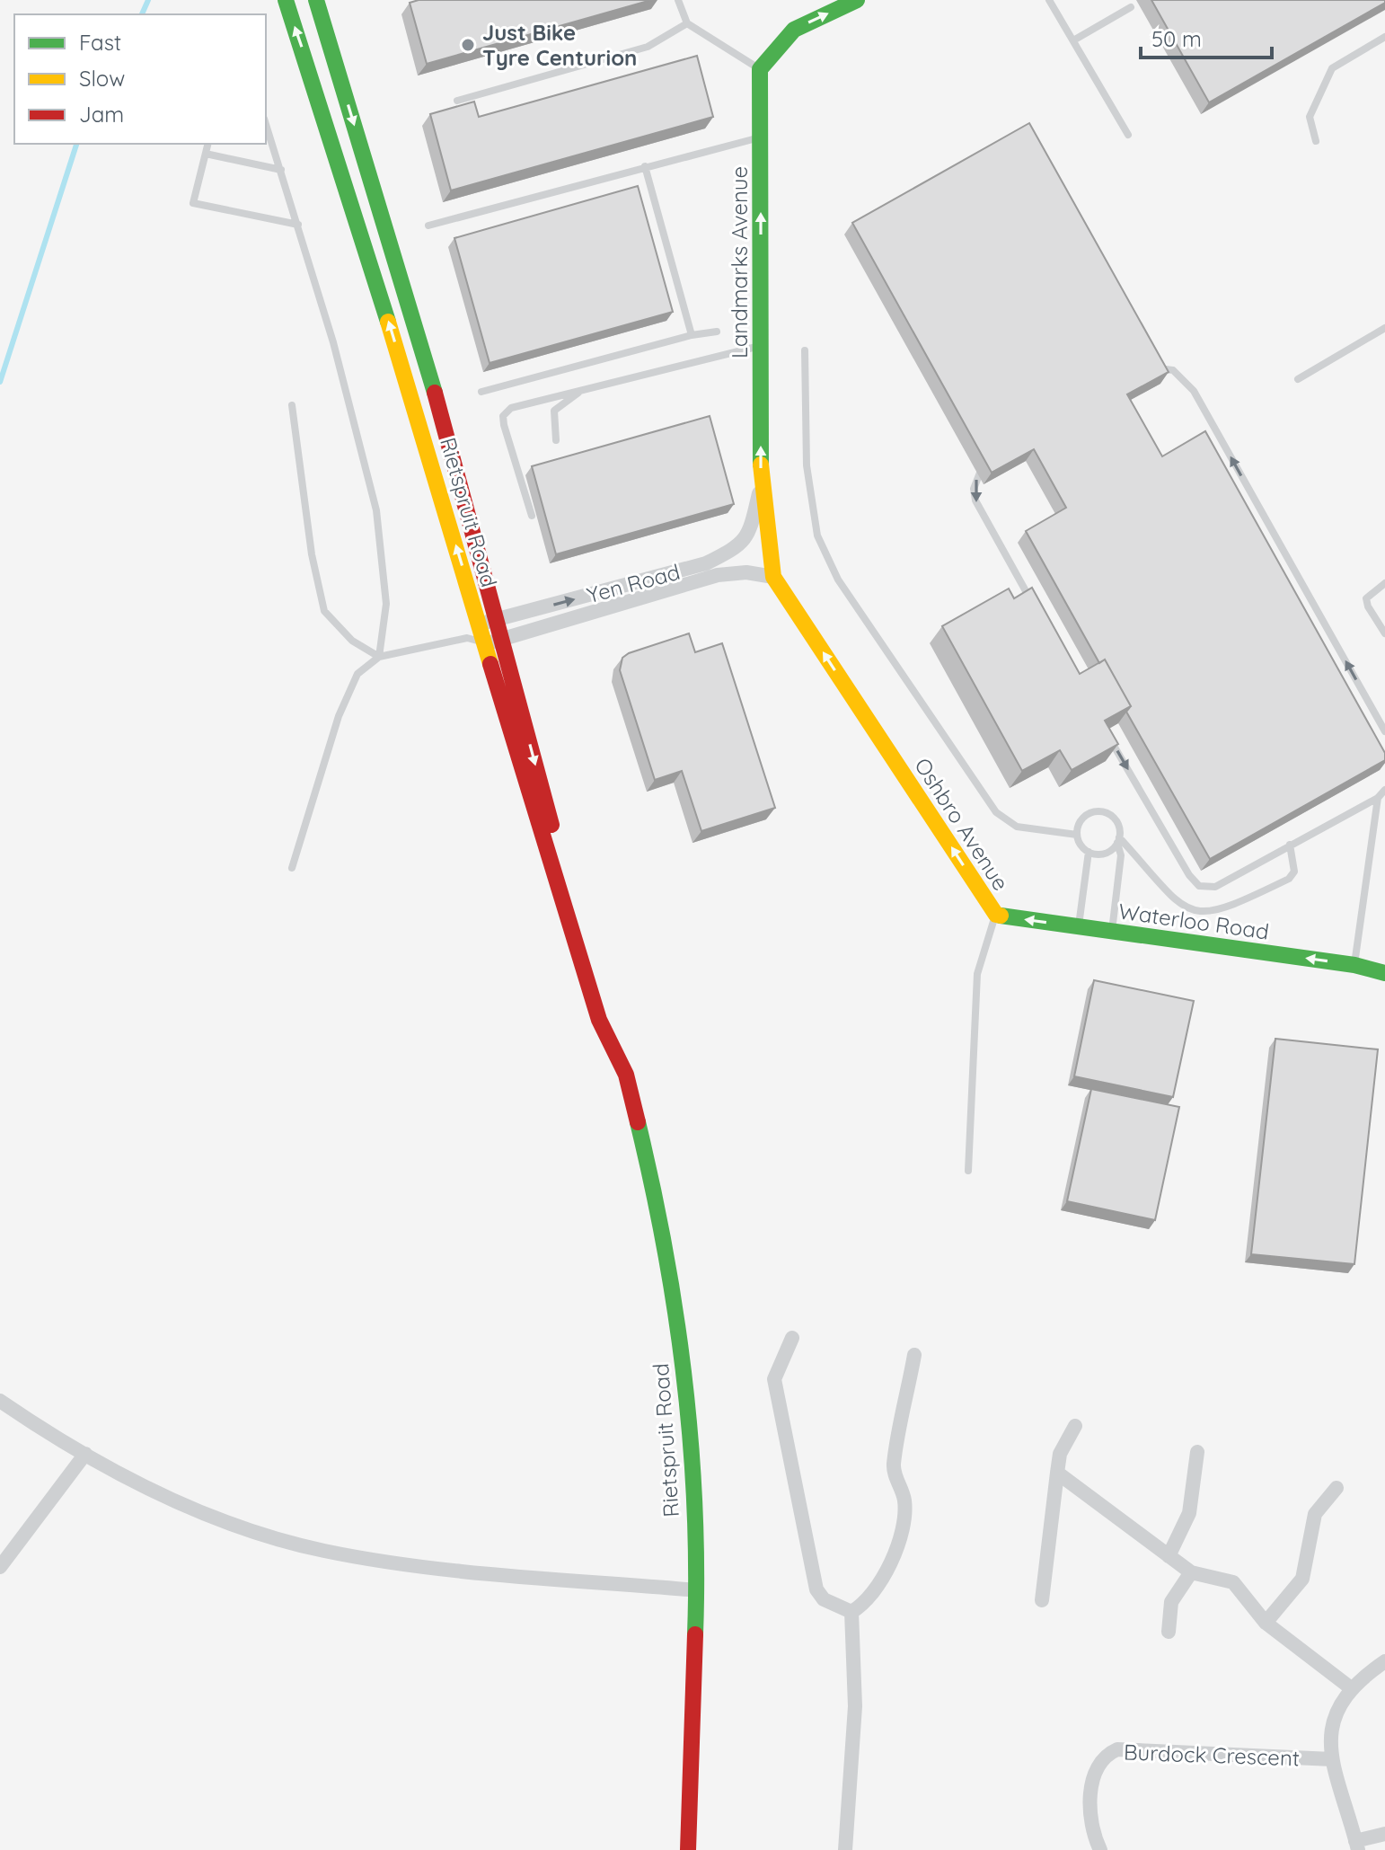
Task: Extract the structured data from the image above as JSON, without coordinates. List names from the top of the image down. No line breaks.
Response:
{"streets":{"street":["Landmarks Avenue","Rietspruit Road","Yen Road","Oshbro Avenue","Waterloo Road","Burdock Crescent"]},"crossings":[["Landmarks Avenue","Yen Road"],["Landmarks Avenue","Oshbro Avenue"],["Rietspruit Road","Yen Road"],["Yen Road","Oshbro Avenue"],["Oshbro Avenue","Waterloo Road"]],"one_way":["Landmarks Avenue","Oshbro Avenue","Waterloo Road"],"places":["Just Bike Tyre Centurion"],"legend":["Fast","Slow","Jam"],"scale_bar":"50 m"}
